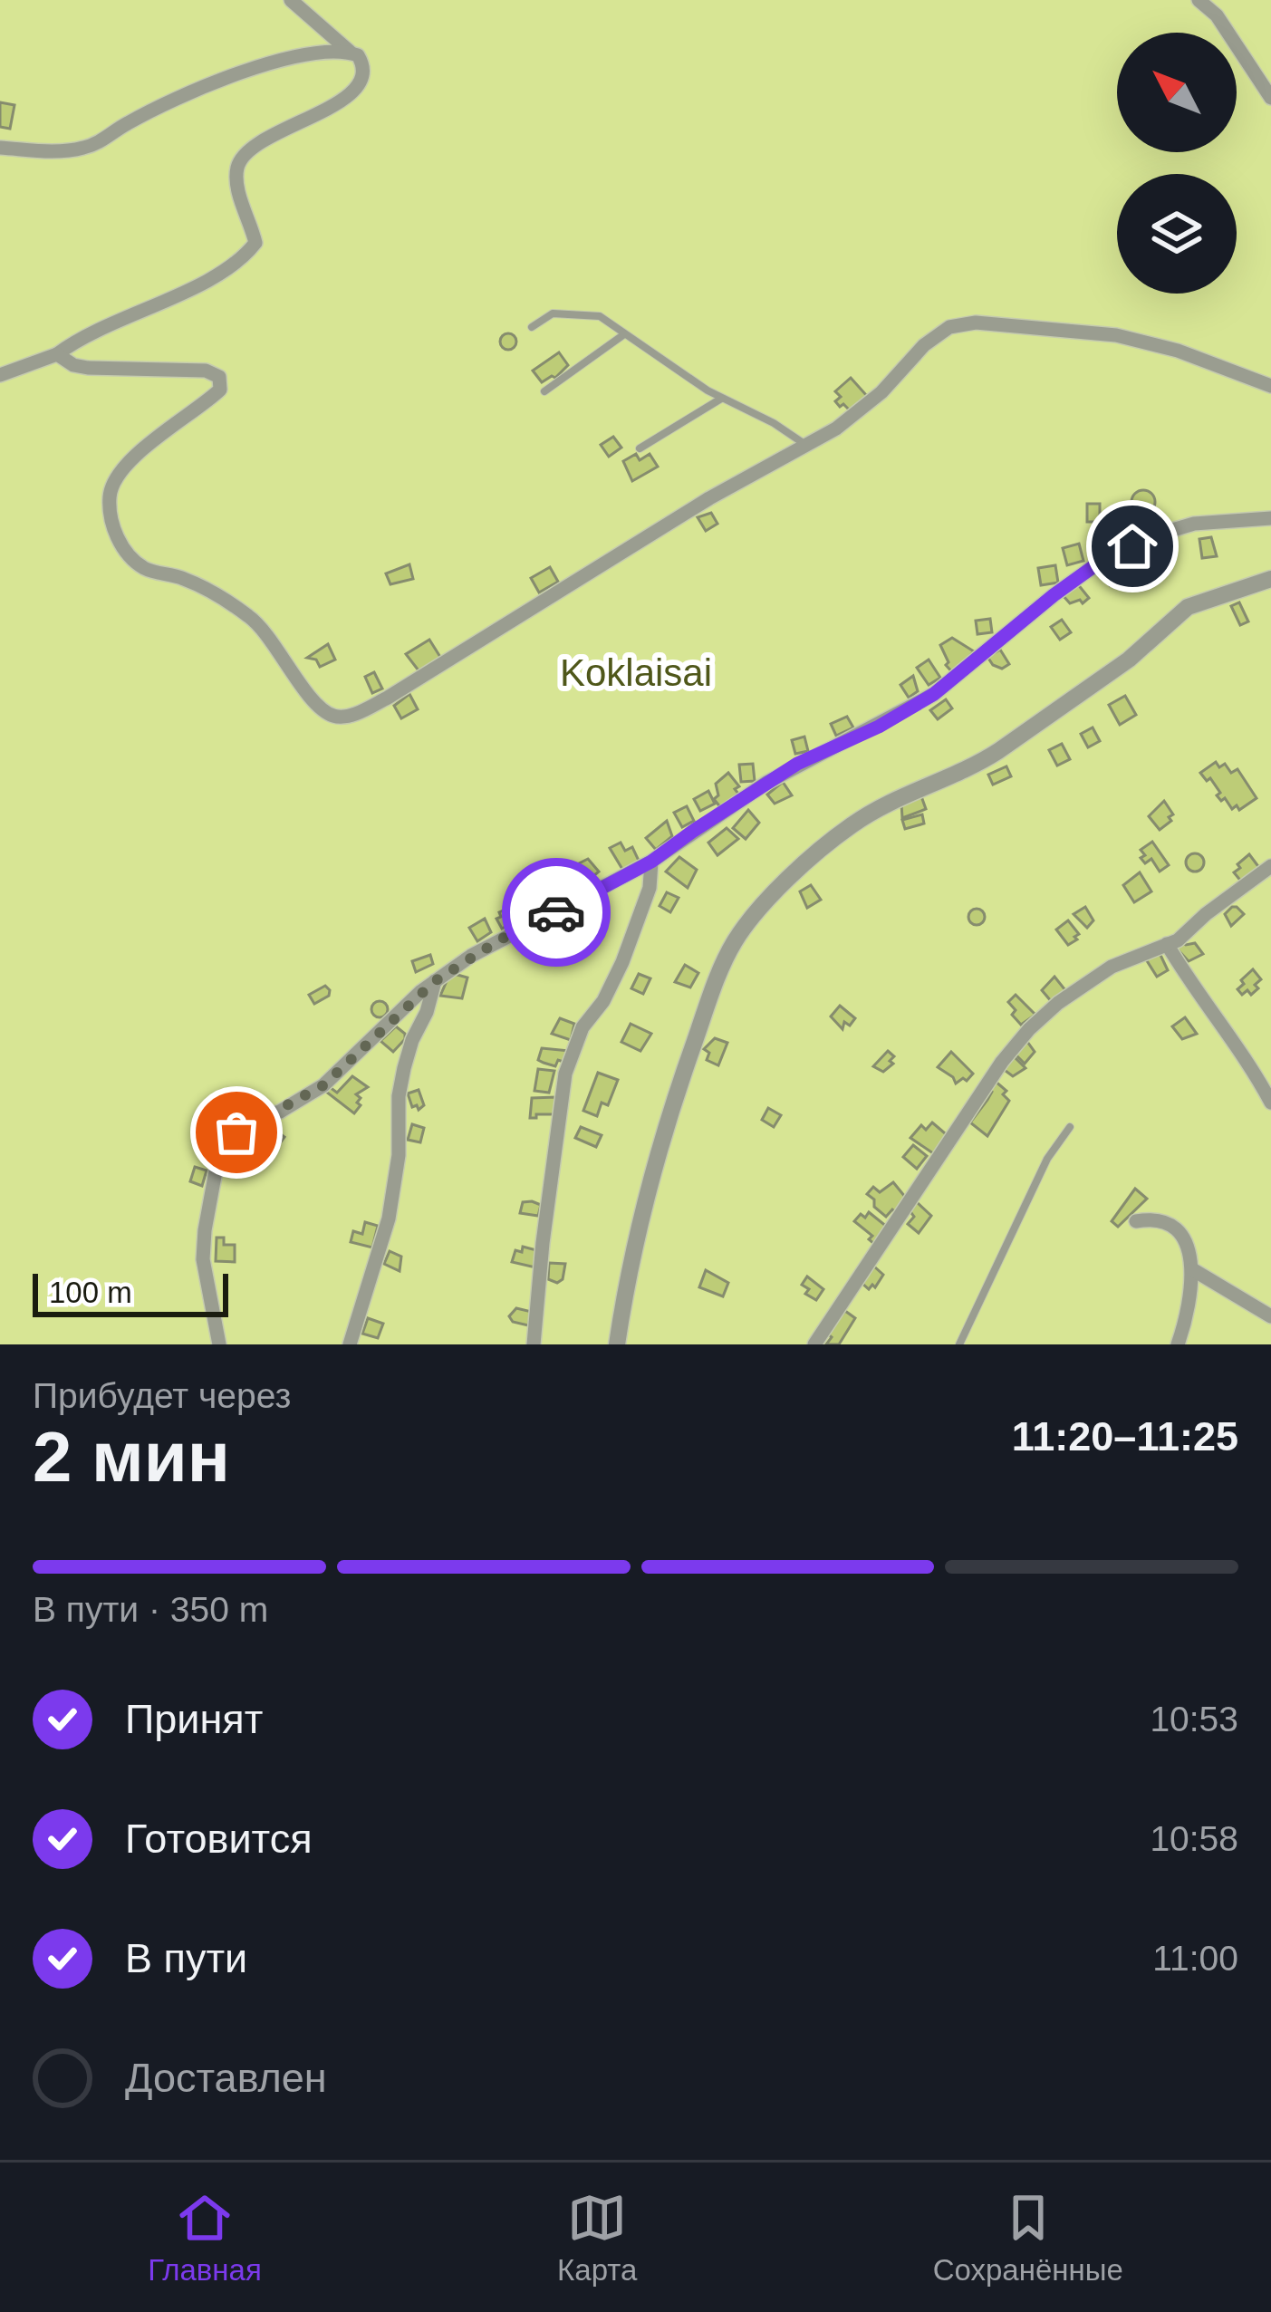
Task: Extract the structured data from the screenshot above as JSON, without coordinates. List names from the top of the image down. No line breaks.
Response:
{"parks":["Koklaisai"],"scale_bar":"100 m","north":"top left","page":{"scale":"100 m","heading":["2 мин","Прибудет через","11:20–11:25"],"bar":"В пути · 350 m","list":[["Принят","10:53"],["Готовится","10:58"],["В пути","11:00"],"Доставлен"],"tabs":["Главная","Карта","Сохранённые"]}}
